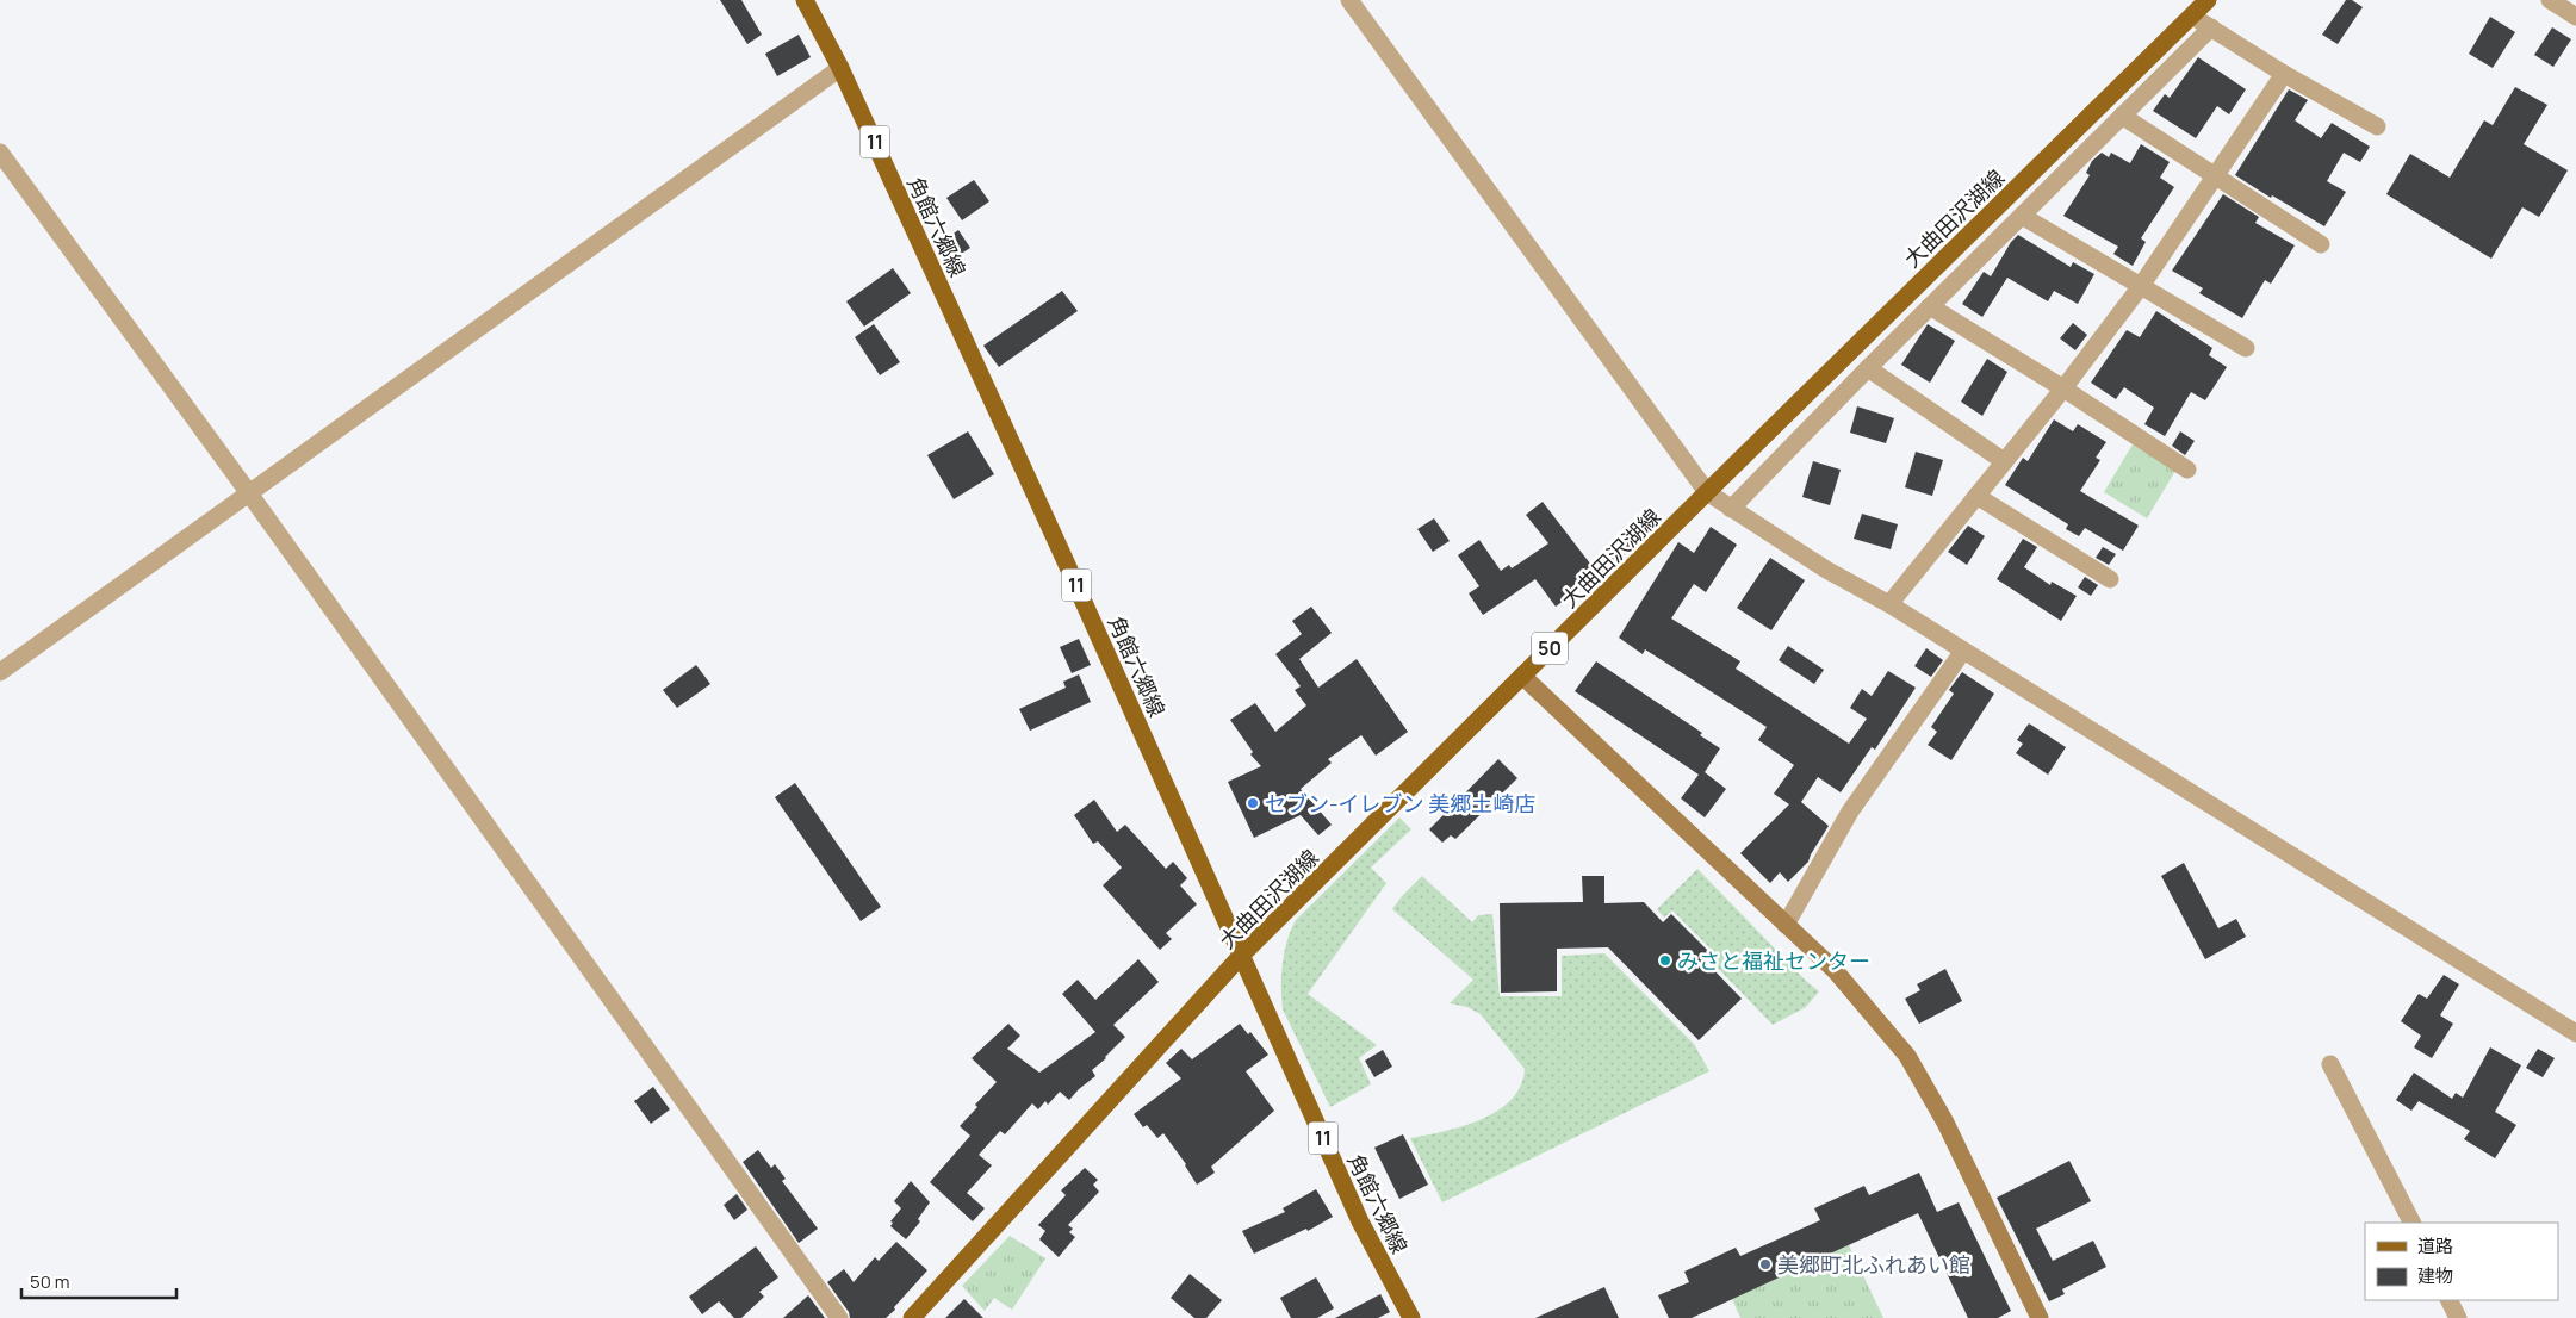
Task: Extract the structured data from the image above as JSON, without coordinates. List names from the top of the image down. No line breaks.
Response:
{"streets":{"main road":["11","大曲田沢湖線","角館六郷線","50"]},"crossings":[["大曲田沢湖線","角館六郷線"]],"places":["セブン-イレブン 美郷土崎店","みさと福祉センター","美郷町北ふれあい館"],"legend":["道路","建物"],"scale_bar":"50 m"}
